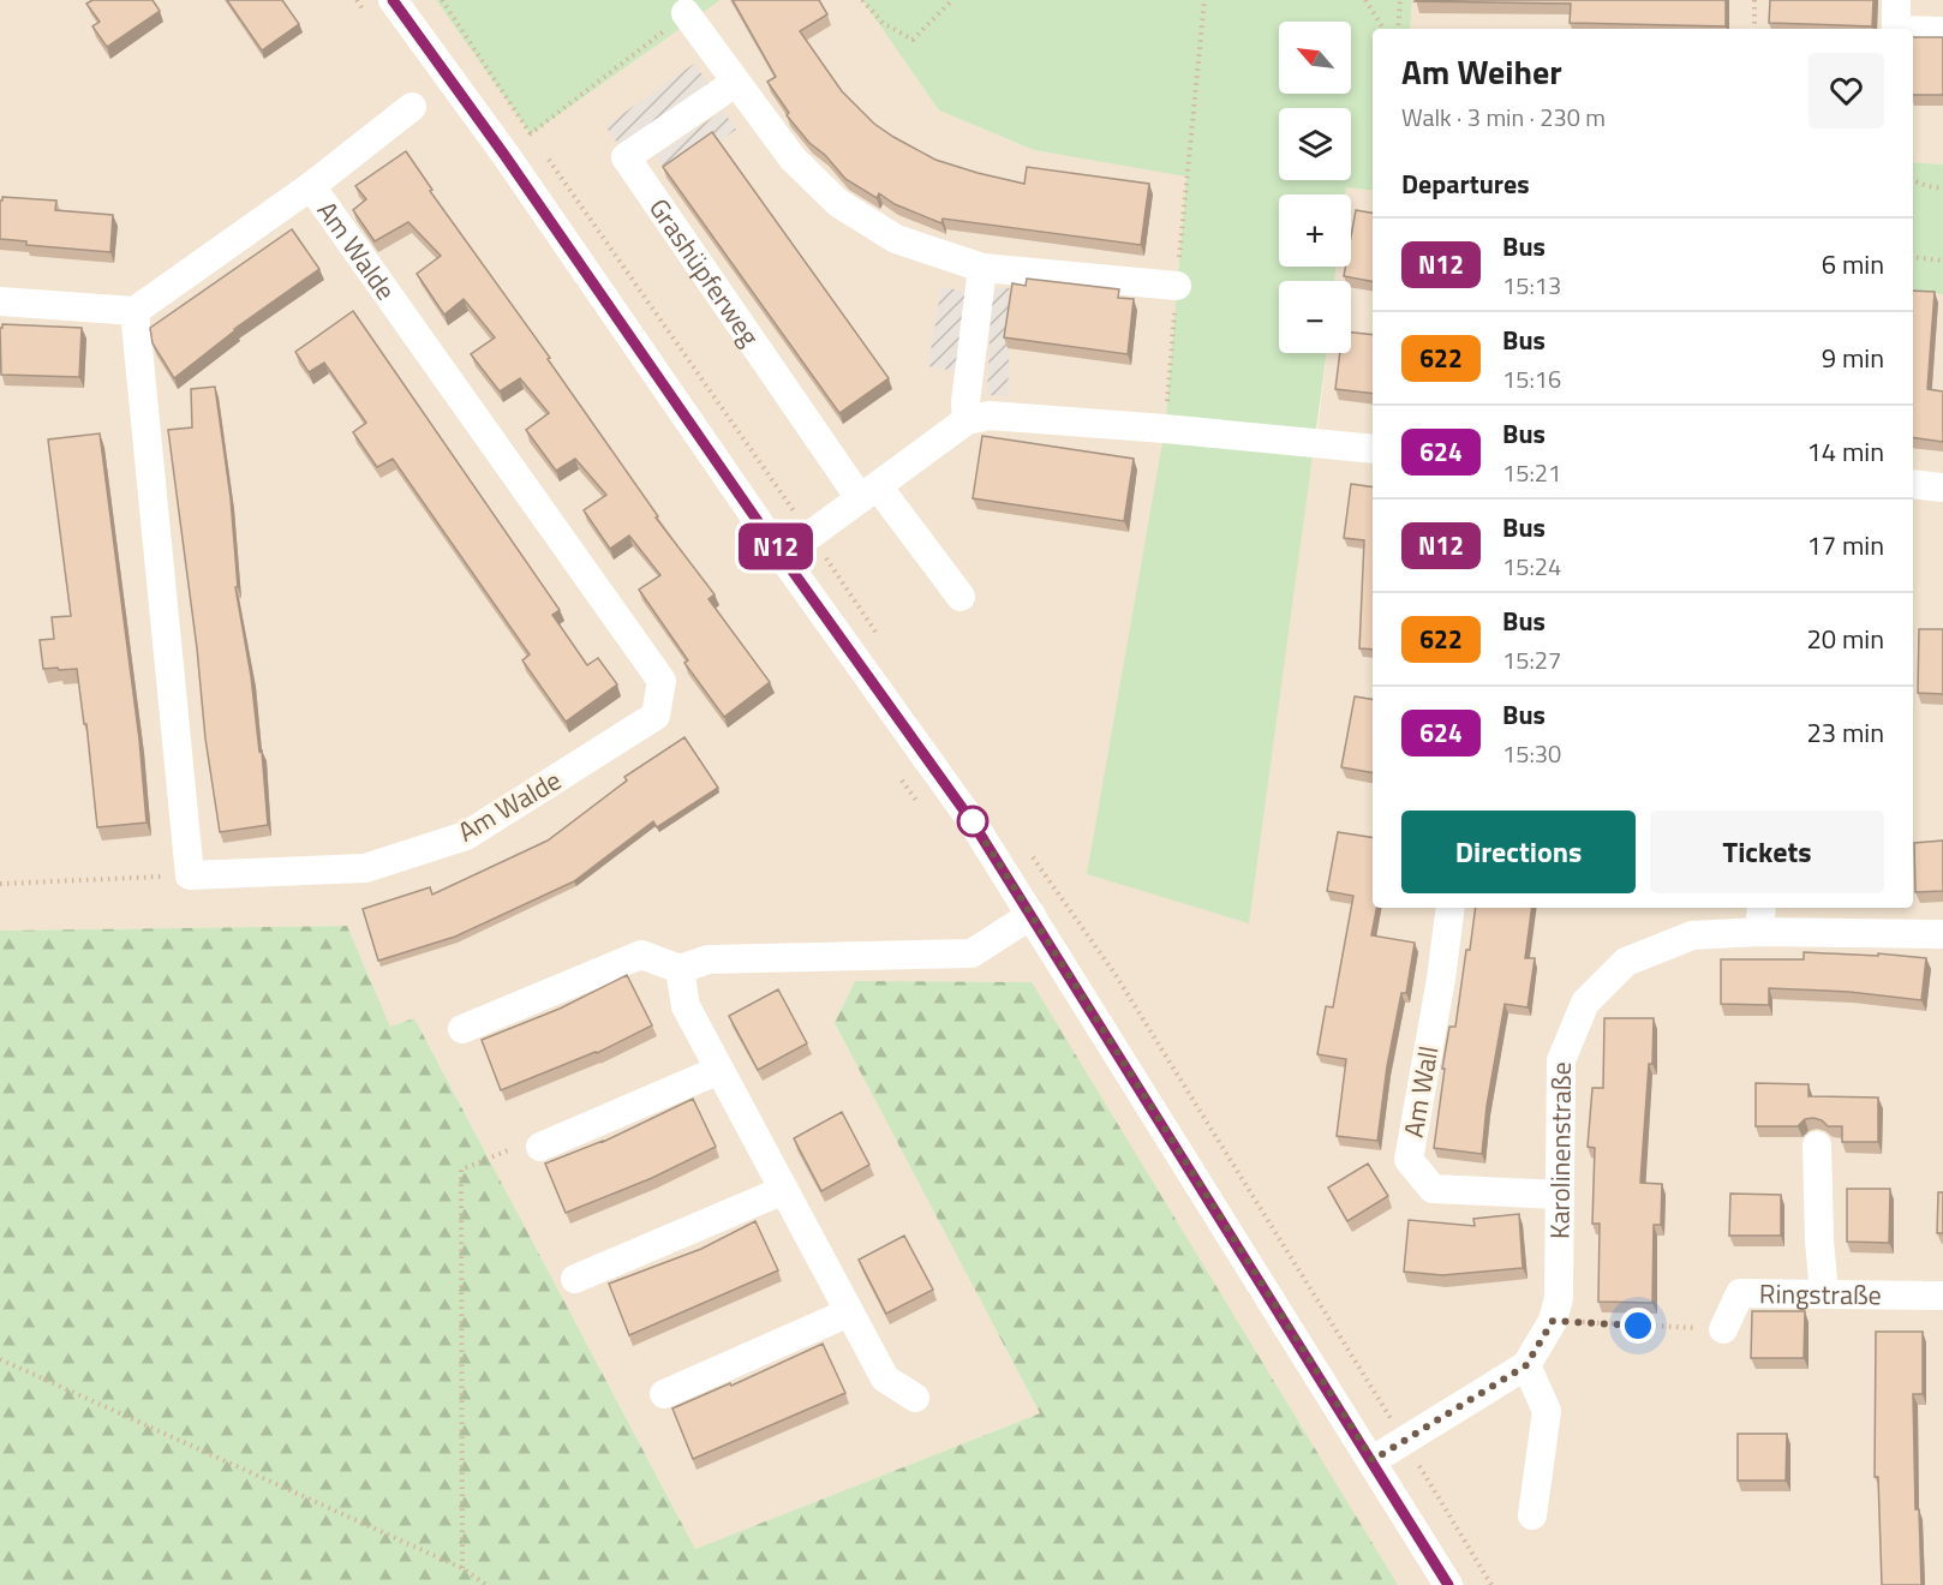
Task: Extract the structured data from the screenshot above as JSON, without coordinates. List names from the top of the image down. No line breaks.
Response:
{"streets":{"street":["Am Walde","Grashüpferweg","Am Wall","Karolinenstraße","Ringstraße"]},"crossings":[["Am Wall","Karolinenstraße"]],"lines":["bus line N12"],"north":"top left","page":{"on_map":"N12","map_buttons":["+","−"],"heading":[["Am Weiher","Walk · 3 min · 230 m"],"Departures"],"list":[{"mark":"N12","name":"Bus","note":"15:13","value":"6 min"},{"mark":"622","name":"Bus","note":"15:16","value":"9 min"},{"mark":"624","name":"Bus","note":"15:21","value":"14 min"},{"mark":"N12","name":"Bus","note":"15:24","value":"17 min"},{"mark":"622","name":"Bus","note":"15:27","value":"20 min"},{"mark":"624","name":"Bus","note":"15:30","value":"23 min"}],"buttons":["Directions","Tickets"]}}
